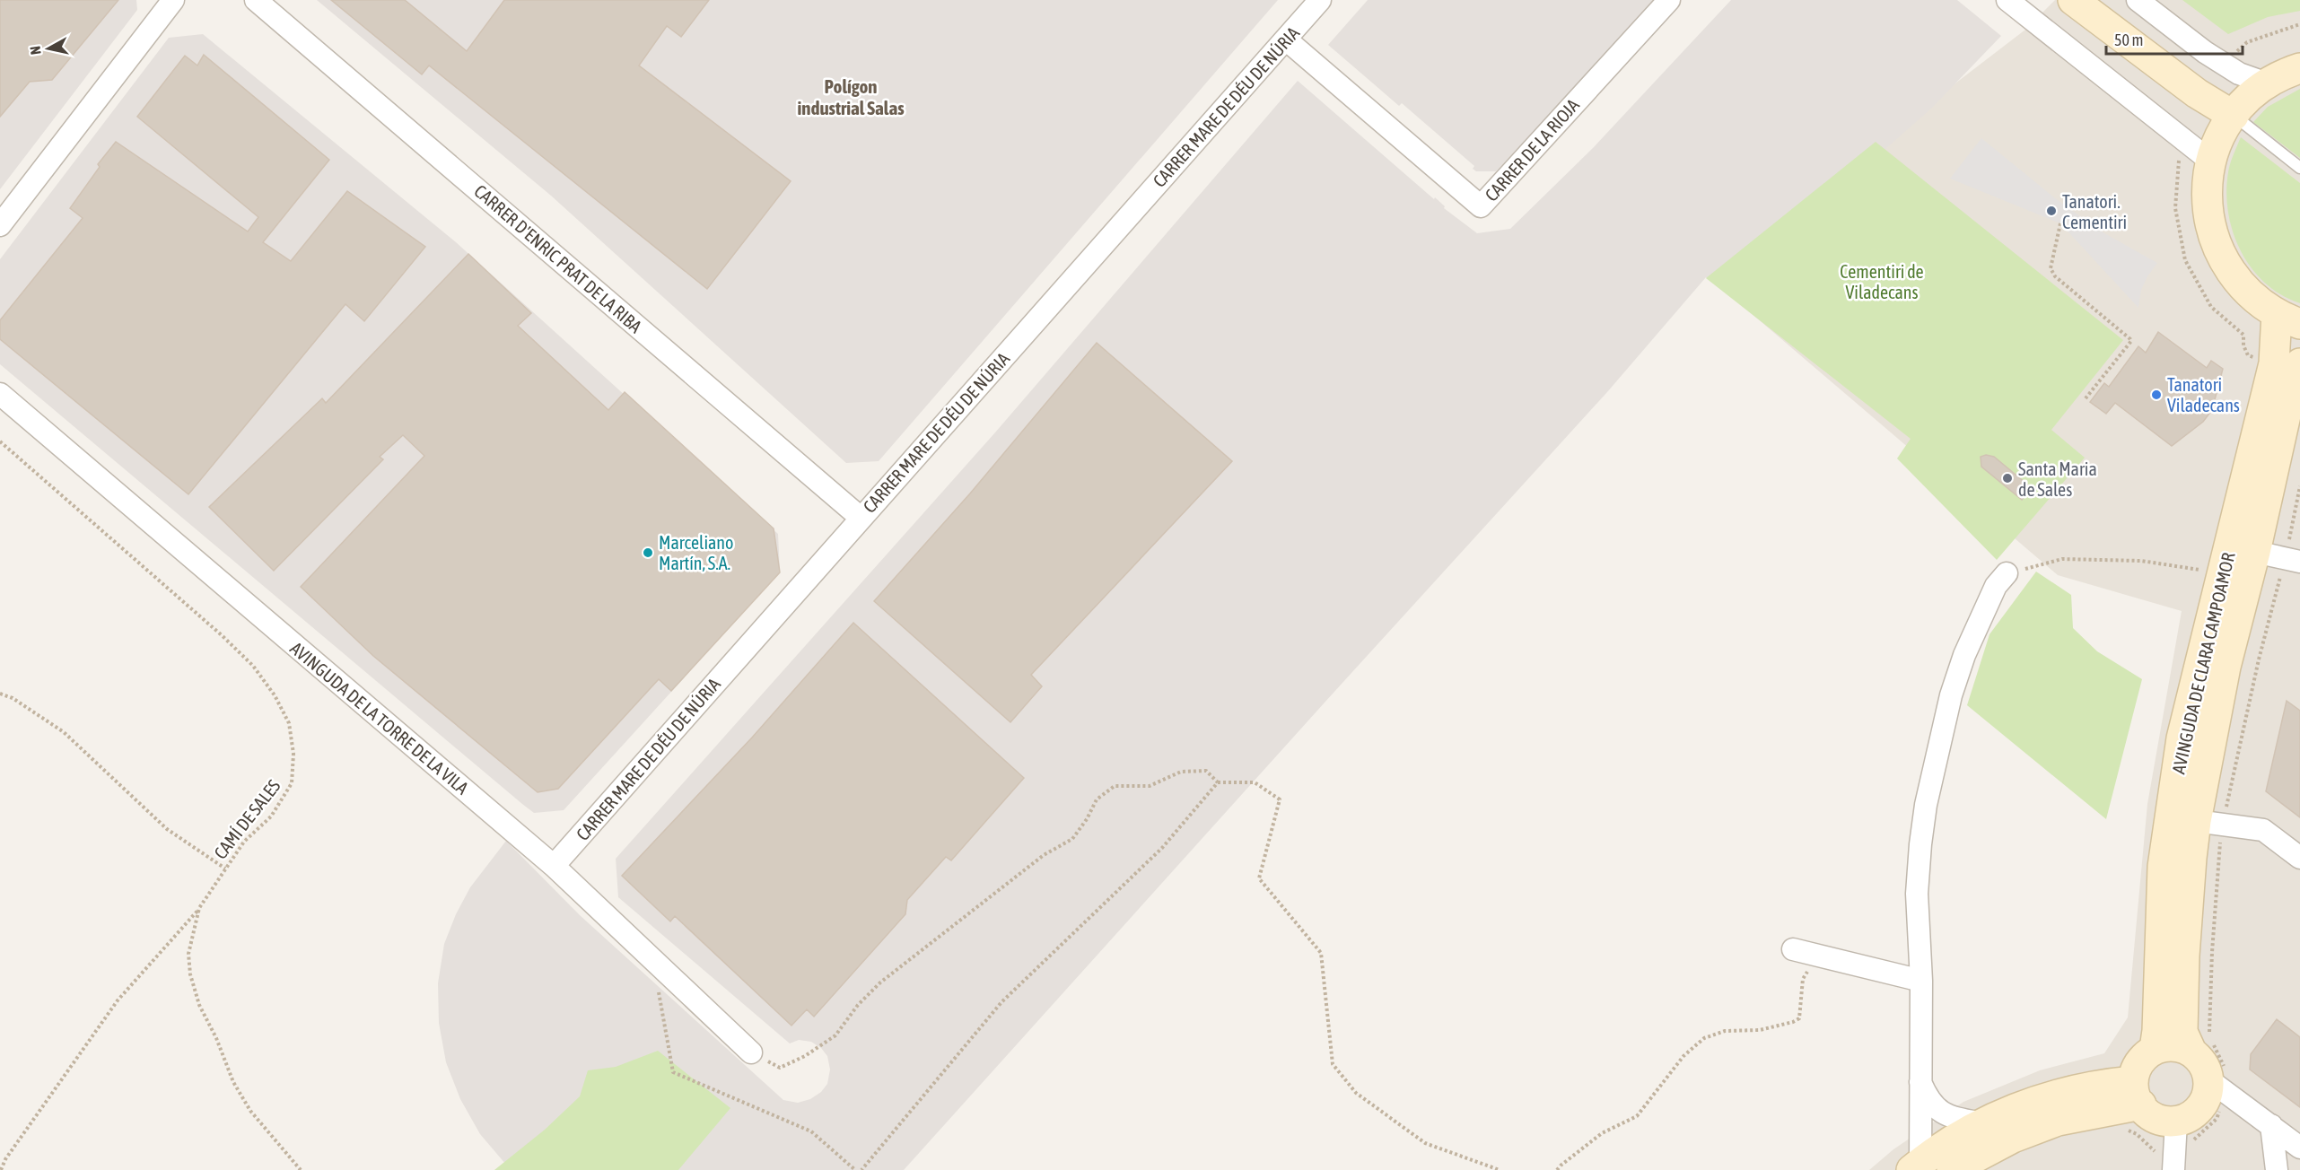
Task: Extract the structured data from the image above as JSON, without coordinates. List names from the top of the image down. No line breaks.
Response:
{"streets":{"street":["CARRER MARE DE DÉU DE NÚRIA","CARRER DE LA RIOJA","CARRER D'ENRIC PRAT DE LA RIBA","AVINGUDA DE CLARA CAMPOAMOR","AVINGUDA DE LA TORRE DE LA VILA"],"path":["CAMÍ DE SALES"]},"crossings":[["CARRER MARE DE DÉU DE NÚRIA","CARRER DE LA RIOJA"],["CARRER MARE DE DÉU DE NÚRIA","CARRER D'ENRIC PRAT DE LA RIBA"],["CARRER MARE DE DÉU DE NÚRIA","AVINGUDA DE LA TORRE DE LA VILA"]],"districts":["Polígon industrial Salas"],"parks":["Cementiri de Viladecans"],"places":["Tanatori. Cementiri","Tanatori Viladecans","Santa Maria de Sales","Marceliano Martín, S.A."],"scale_bar":"50 m","north":"left"}
